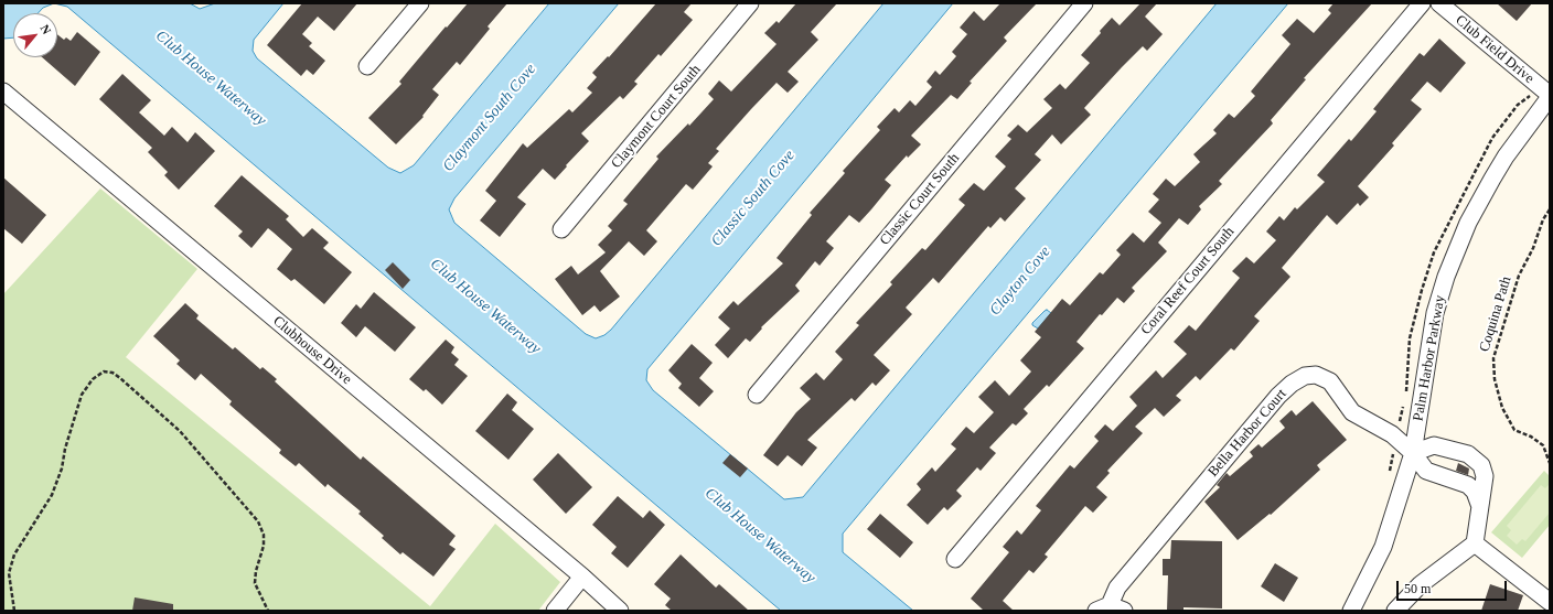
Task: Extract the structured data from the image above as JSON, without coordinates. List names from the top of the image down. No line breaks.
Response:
{"streets":{"street":["Club Field Drive","Claymont Court South","Classic Court South","Coral Reef Court South","Clubhouse Drive","Palm Harbor Parkway","Bella Harbor Court"],"path":["Coquina Path"]},"crossings":[["Club Field Drive","Palm Harbor Parkway"],["Palm Harbor Parkway","Bella Harbor Court"]],"water":["Club House Waterway","Claymont South Cove","Classic South Cove","Clayton Cove"],"scale_bar":"50 m","north":"top right"}
